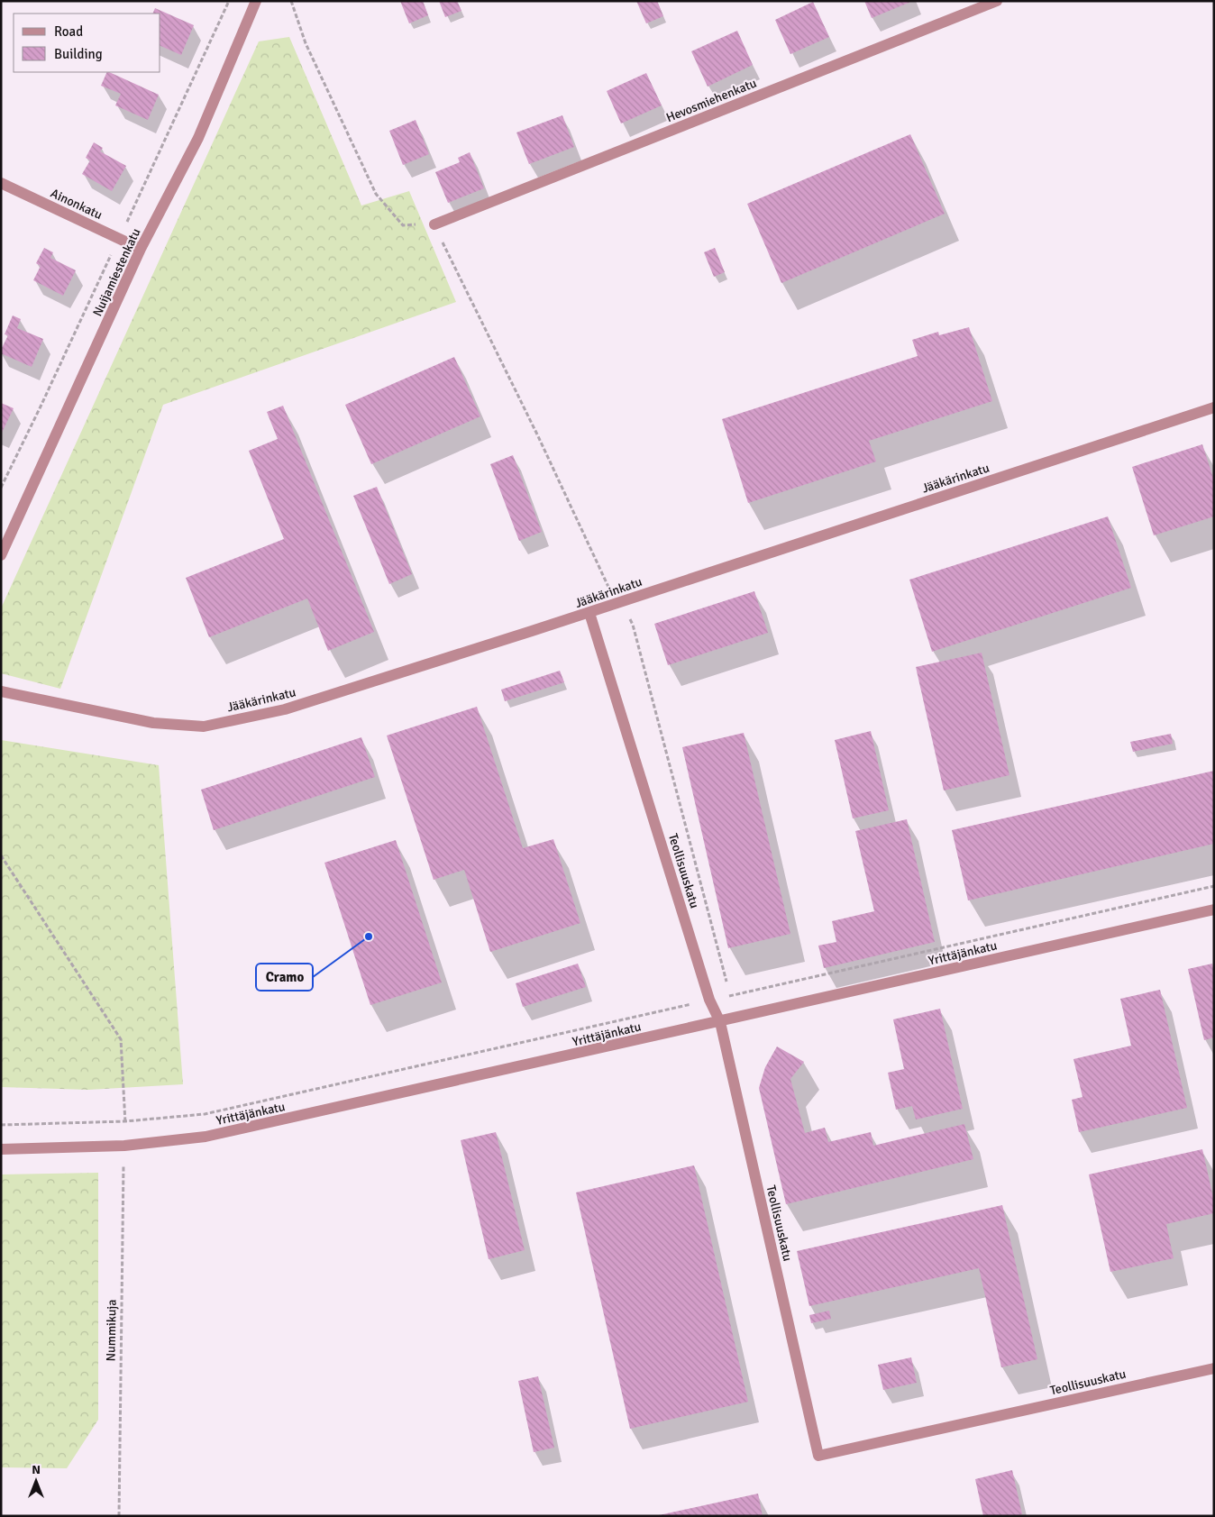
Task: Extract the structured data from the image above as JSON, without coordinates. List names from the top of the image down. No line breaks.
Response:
{"streets":{"street":["Hevosmiehenkatu","Ainonkatu","Nuijamiestenkatu","Jääkärinkatu","Teollisuuskatu","Yrittäjänkatu"],"path":["Nummikuja"]},"crossings":[["Ainonkatu","Nuijamiestenkatu"],["Jääkärinkatu","Teollisuuskatu"],["Teollisuuskatu","Yrittäjänkatu"],["Yrittäjänkatu","Nummikuja"]],"places":["Cramo"],"legend":["Road","Building"],"north":"top"}
